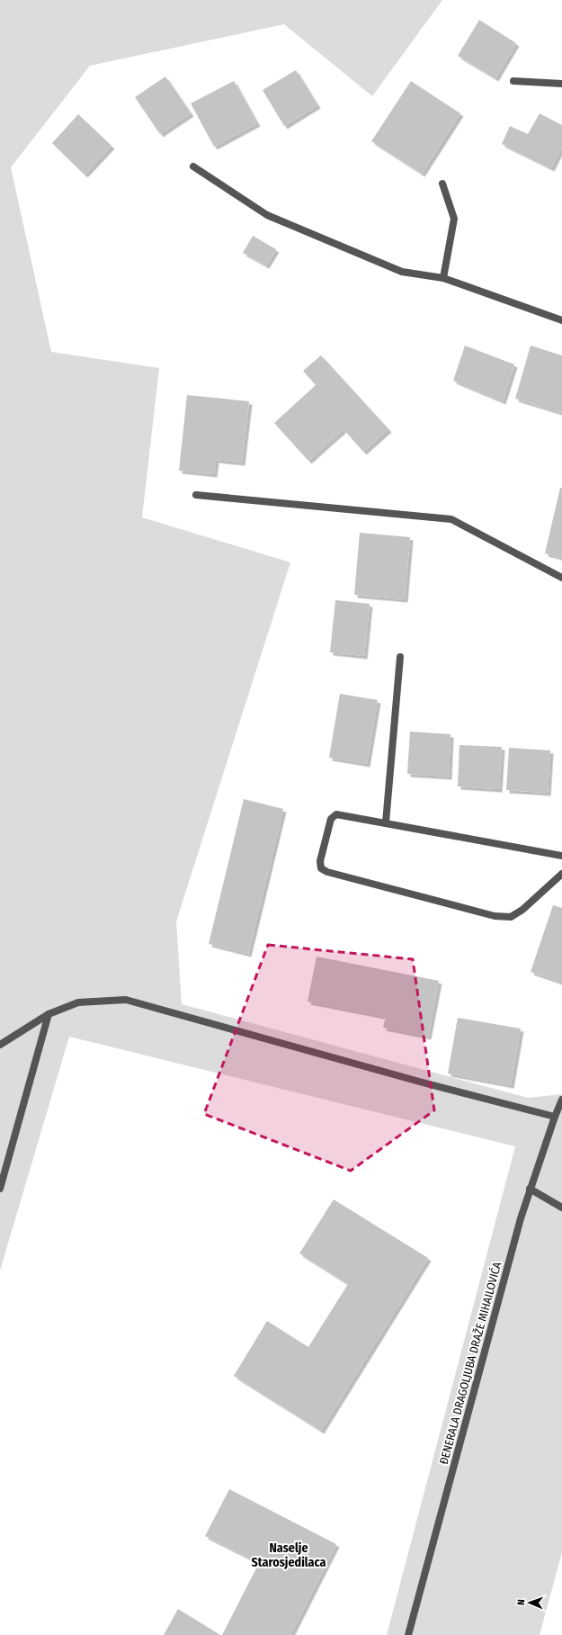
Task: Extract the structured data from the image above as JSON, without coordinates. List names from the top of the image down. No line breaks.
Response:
{"streets":{"street":["ĐENERALA DRAGOLJUBA DRAŽE MIHAILOVIĆA"]},"districts":["Naselje Starosjedilaca"],"north":"left"}
